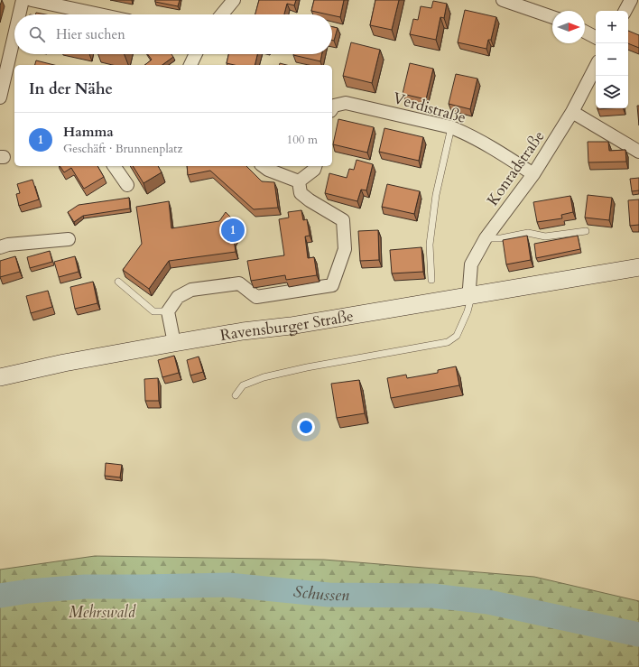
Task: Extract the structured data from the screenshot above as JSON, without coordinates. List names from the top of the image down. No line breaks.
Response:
{"streets":{"main road":["Ravensburger Straße"],"street":["Verdistraße","Konradstraße"]},"crossings":[["Verdistraße","Konradstraße"],["Konradstraße","Ravensburger Straße"]],"water":["Schussen"],"parks":["Mehrswald"],"north":"right","page":{"map_buttons":["+","−"],"search":"Hier suchen","heading":"In der Nähe","list":[{"mark":"1","name":"Hamma","note":"Geschäft · Brunnenplatz","value":"100 m"}],"pins":"1"}}
